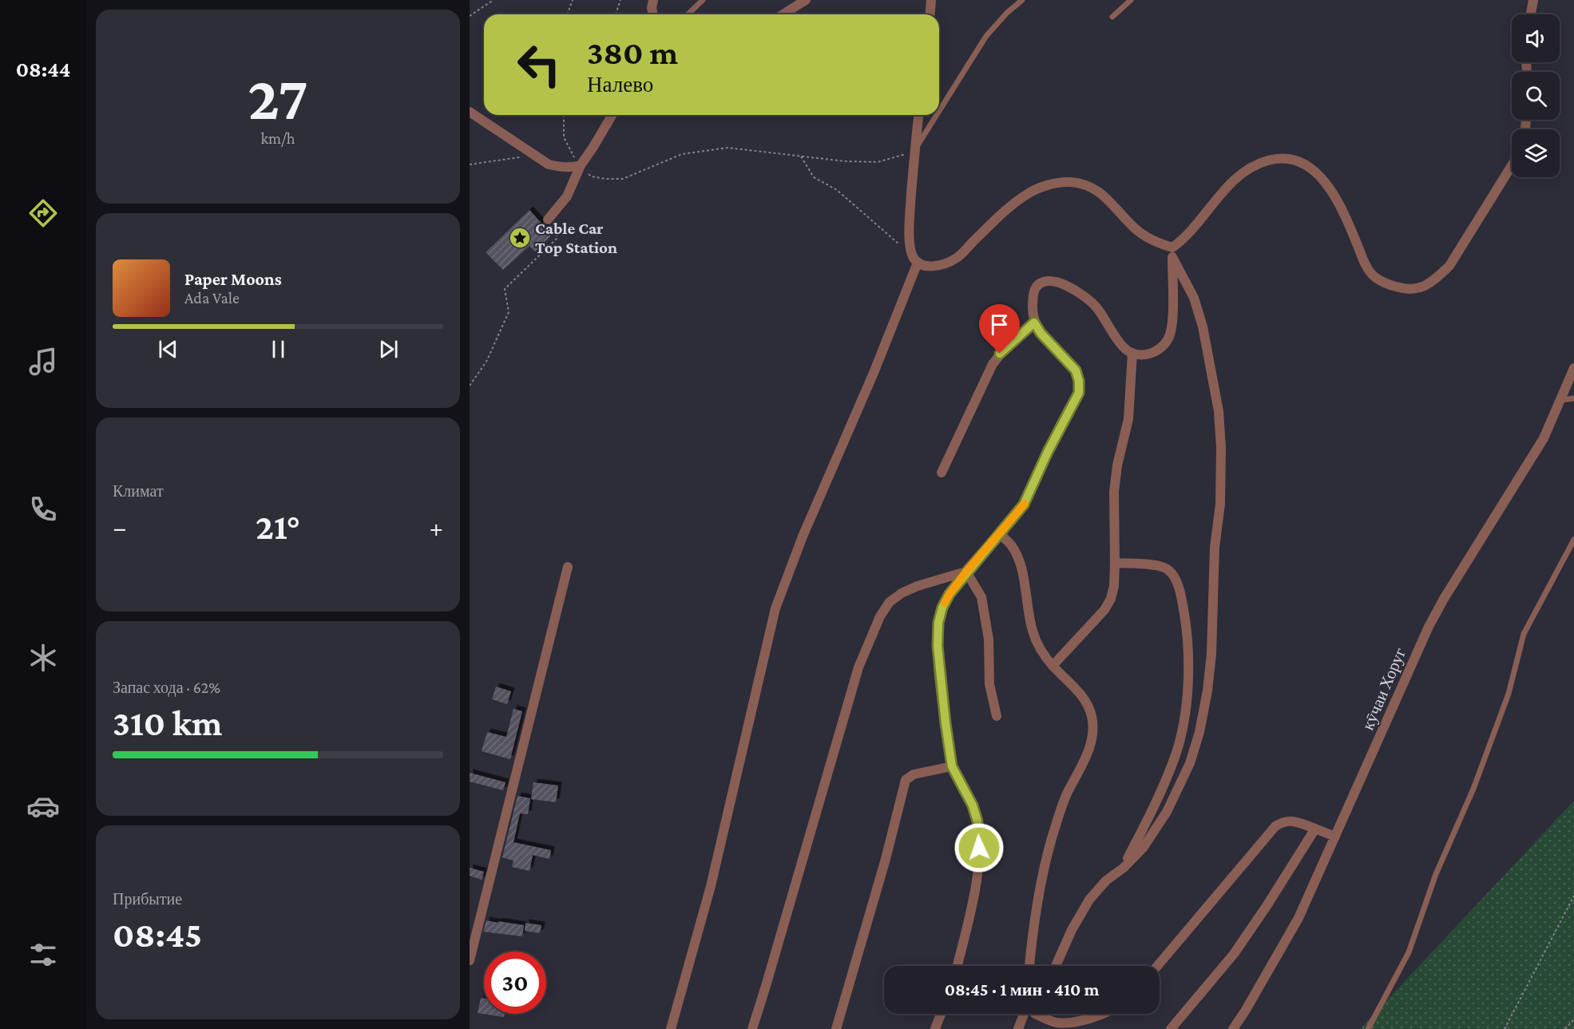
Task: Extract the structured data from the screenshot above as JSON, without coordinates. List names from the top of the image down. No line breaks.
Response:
{"streets":{"street":["кӯчаи Хоруг"]},"places":{"place":["Cable Car Top Station"]},"page":{"tabs":"08:44","tile":[["27","km/h"],"Климат",["Запас хода · 62%","310 km"],["Прибытие","08:45"]],"turn":["380 m","Налево"],"song":["Paper Moons","Ada Vale"],"heat":["−","21°","+"],"limit":"30","trip":"08:45 · 1 мин · 410 m"}}
